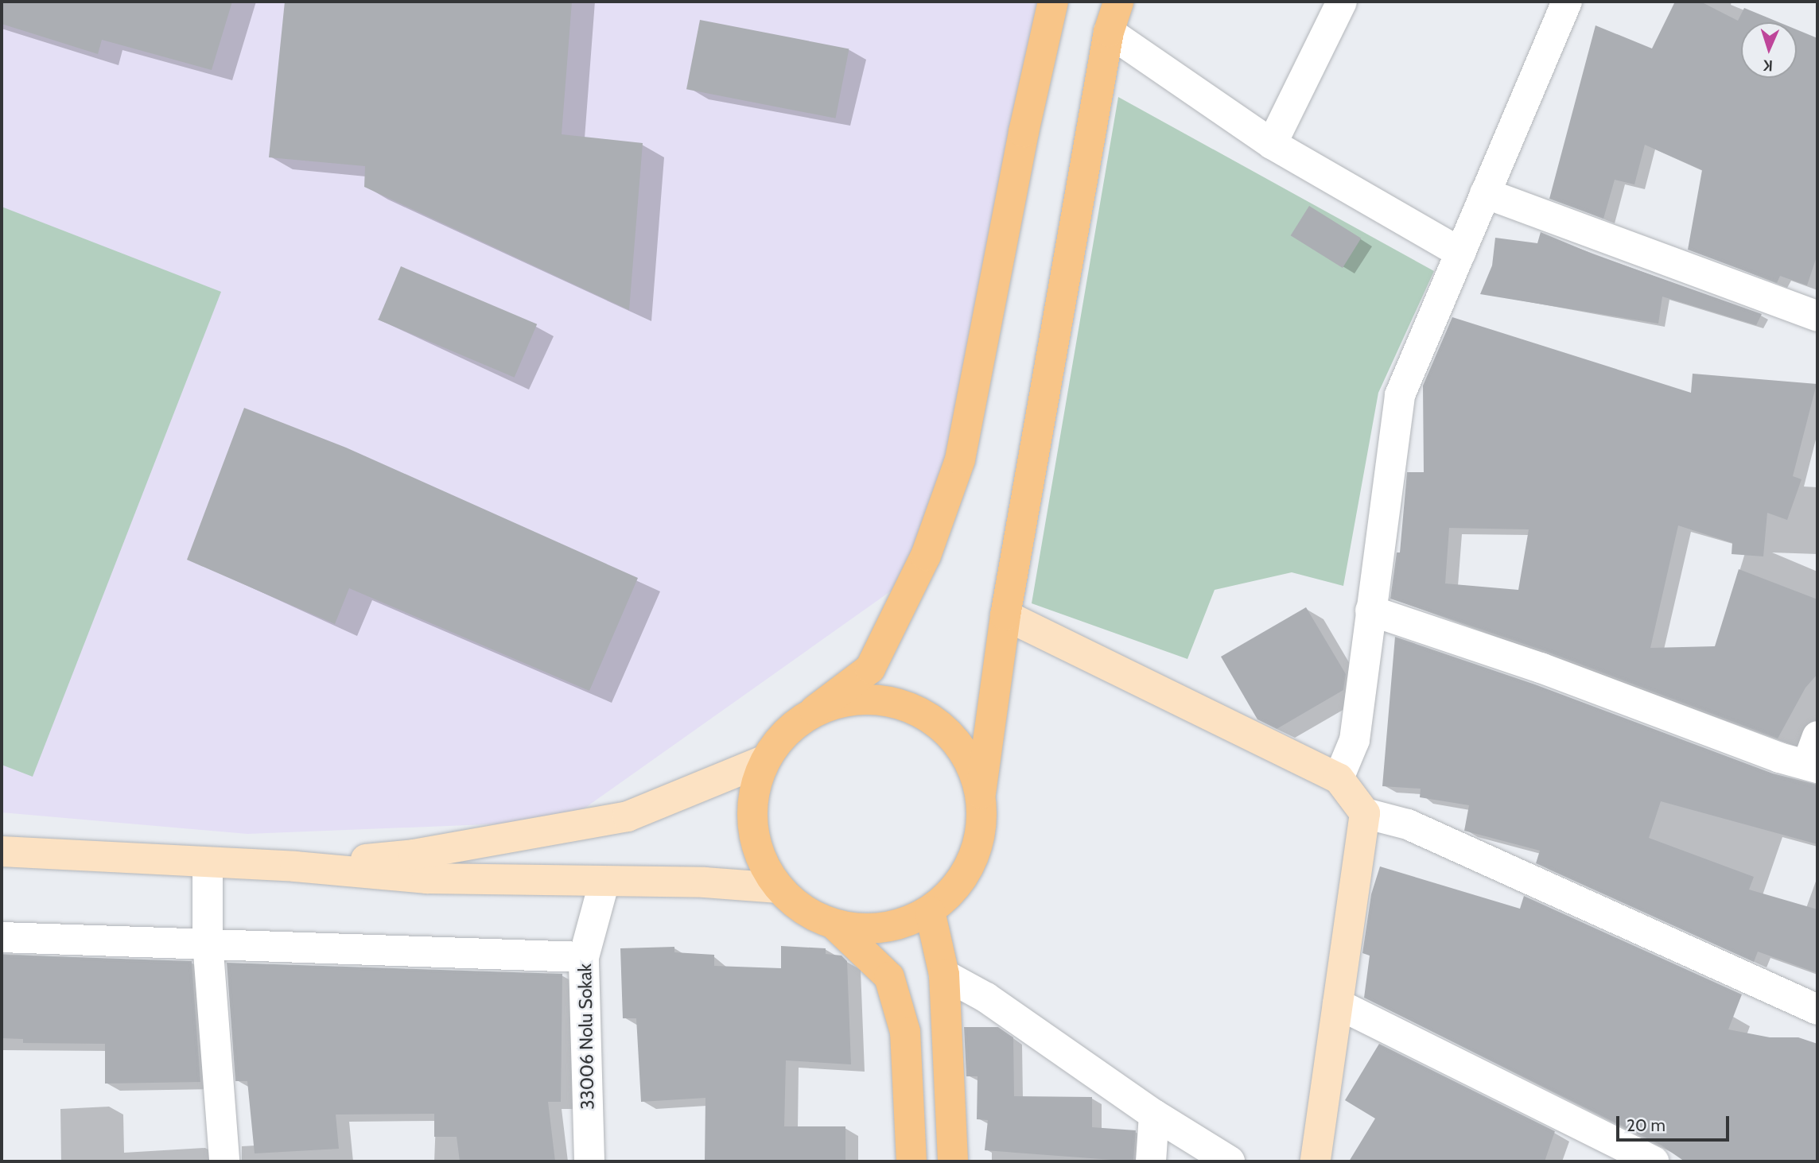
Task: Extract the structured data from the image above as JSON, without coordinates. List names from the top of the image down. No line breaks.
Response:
{"streets":{"street":["33006 Nolu Sokak"]},"scale_bar":"20 m","north":"bottom"}
